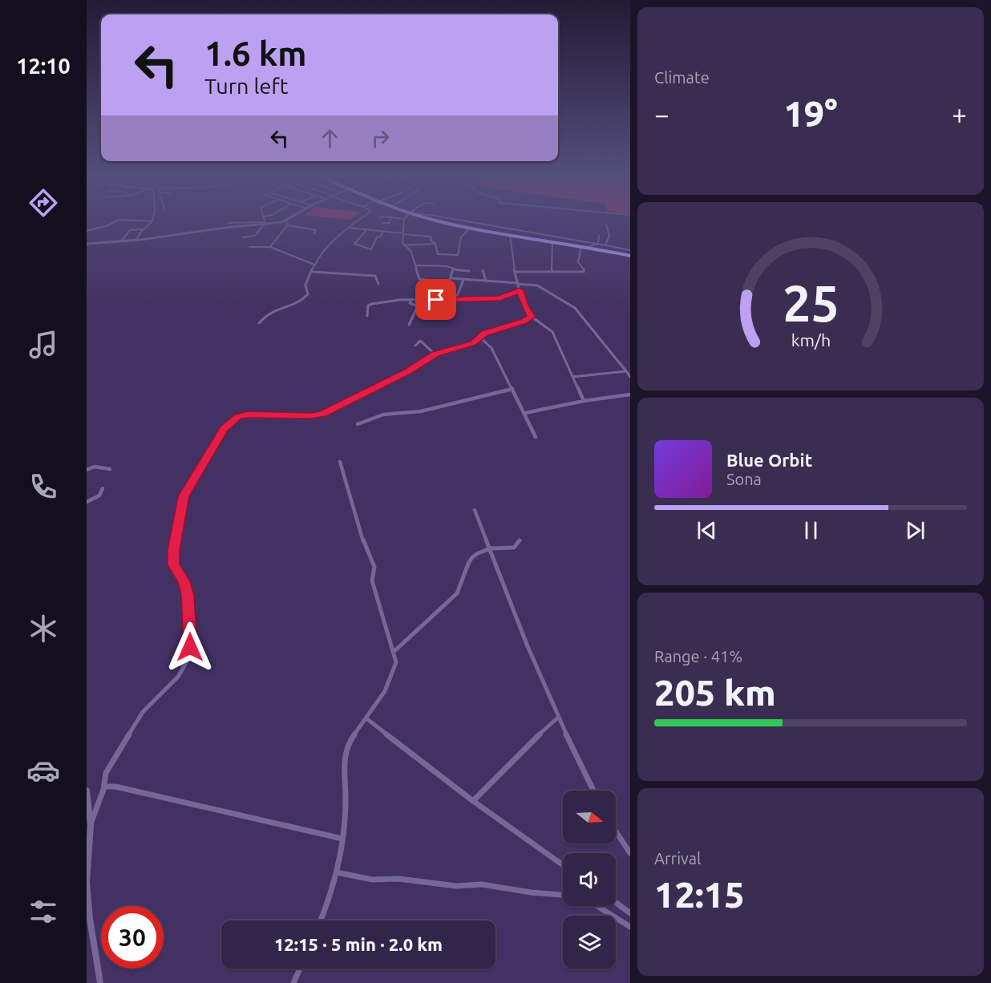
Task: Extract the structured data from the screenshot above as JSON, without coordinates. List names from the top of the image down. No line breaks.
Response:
{"north":"right","page":{"tabs":"12:10","tile":["Climate",["Range · 41%","205 km"],["Arrival","12:15"]],"turn":["1.6 km","Turn left"],"heat":["−","19°","+"],"song":["Blue Orbit","Sona"],"limit":"30","trip":"12:15 · 5 min · 2.0 km","gauge":["25","km/h"]}}
